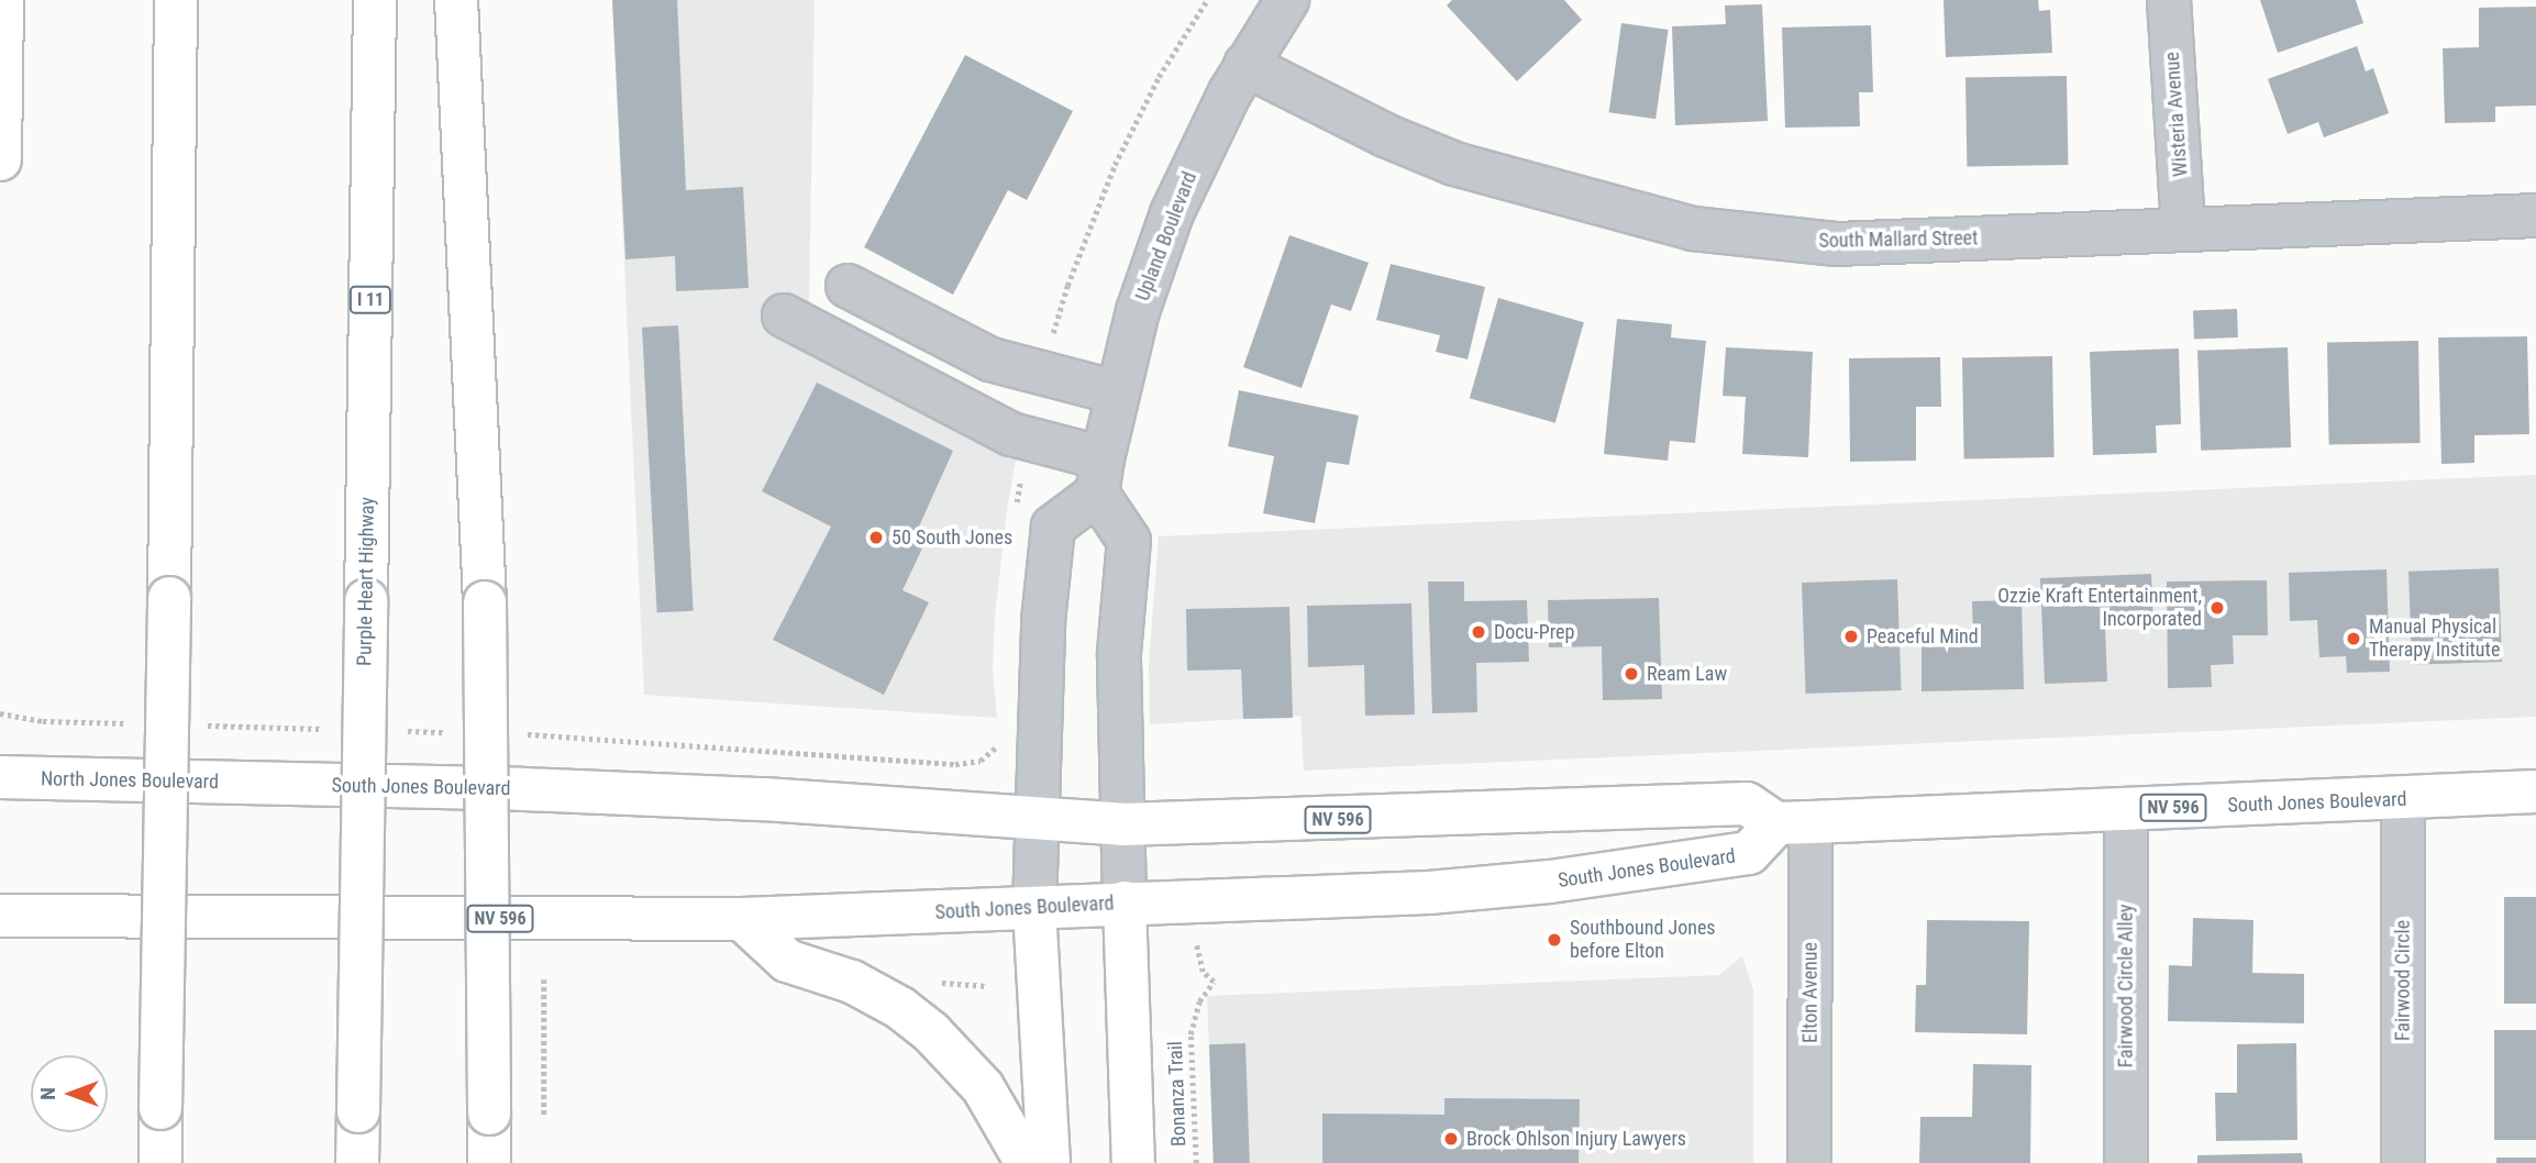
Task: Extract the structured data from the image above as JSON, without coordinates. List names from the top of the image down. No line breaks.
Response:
{"streets":{"main road":["I 11","Purple Heart Highway","North Jones Boulevard","South Jones Boulevard","NV 596"],"street":["Wisteria Avenue","Upland Boulevard","South Mallard Street","Fairwood Circle","Fairwood Circle Alley","Elton Avenue"],"path":["Bonanza Trail"]},"crossings":[["Wisteria Avenue","South Mallard Street"],["Upland Boulevard","South Mallard Street"],["North Jones Boulevard","South Jones Boulevard"],["South Jones Boulevard","Fairwood Circle"],["South Jones Boulevard","Fairwood Circle Alley"],["South Jones Boulevard","Elton Avenue"]],"places":["50 South Jones","Ozzie Kraft Entertainment, Incorporated","Docu-Prep","Peaceful Mind","Manual Physical Therapy Institute","Ream Law","Southbound Jones before Elton","Brock Ohlson Injury Lawyers"],"north":"left"}
